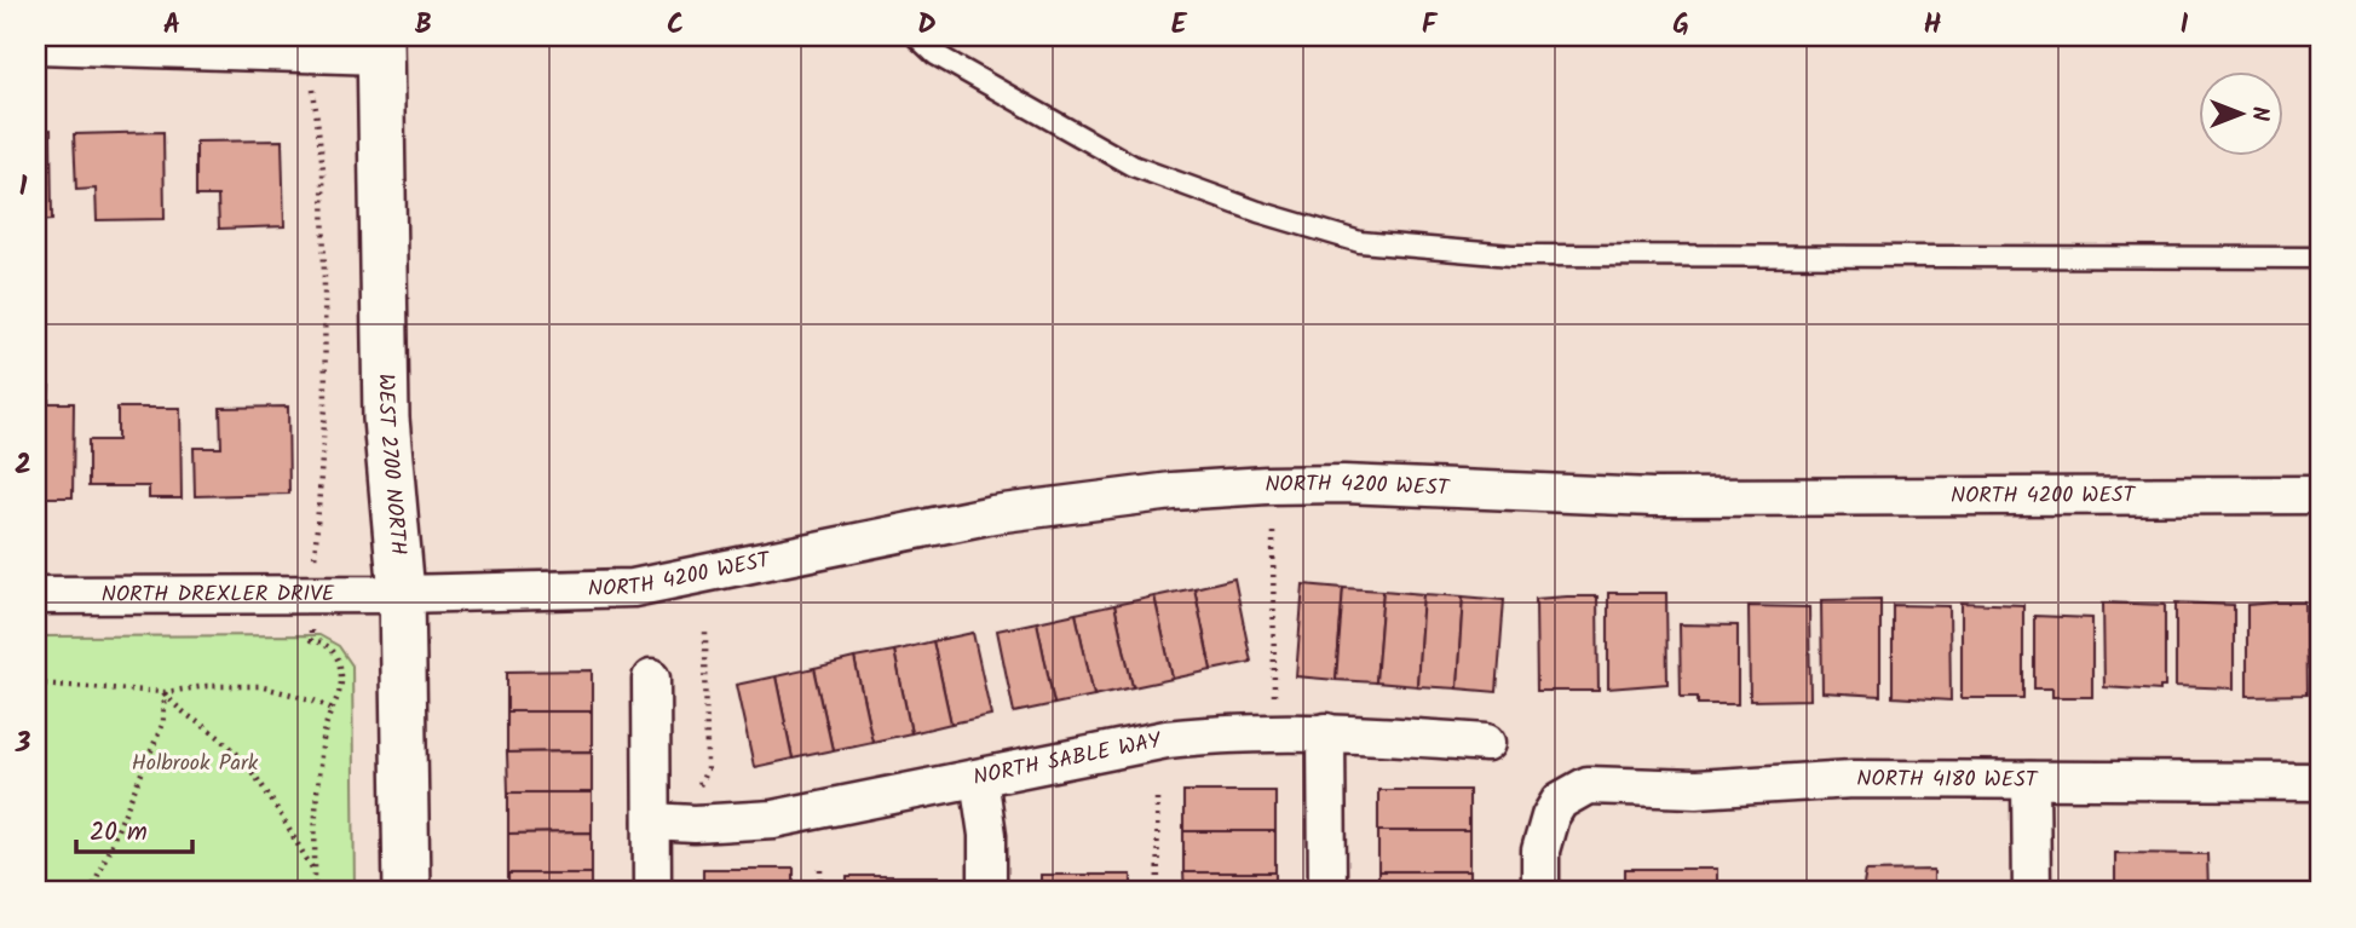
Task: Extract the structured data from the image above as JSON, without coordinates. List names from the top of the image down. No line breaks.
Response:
{"streets":{"street":["WEST 2700 NORTH","NORTH 4200 WEST","NORTH DREXLER DRIVE","NORTH SABLE WAY","NORTH 4180 WEST"]},"crossings":[["WEST 2700 NORTH","NORTH 4200 WEST"],["WEST 2700 NORTH","NORTH DREXLER DRIVE"],["NORTH 4200 WEST","NORTH DREXLER DRIVE"]],"parks":["Holbrook Park"],"scale_bar":"20 m","north":"right","grid":{"columns":["A","B","C","D","E","F","G","H","I"],"rows":["1","2","3"]}}
